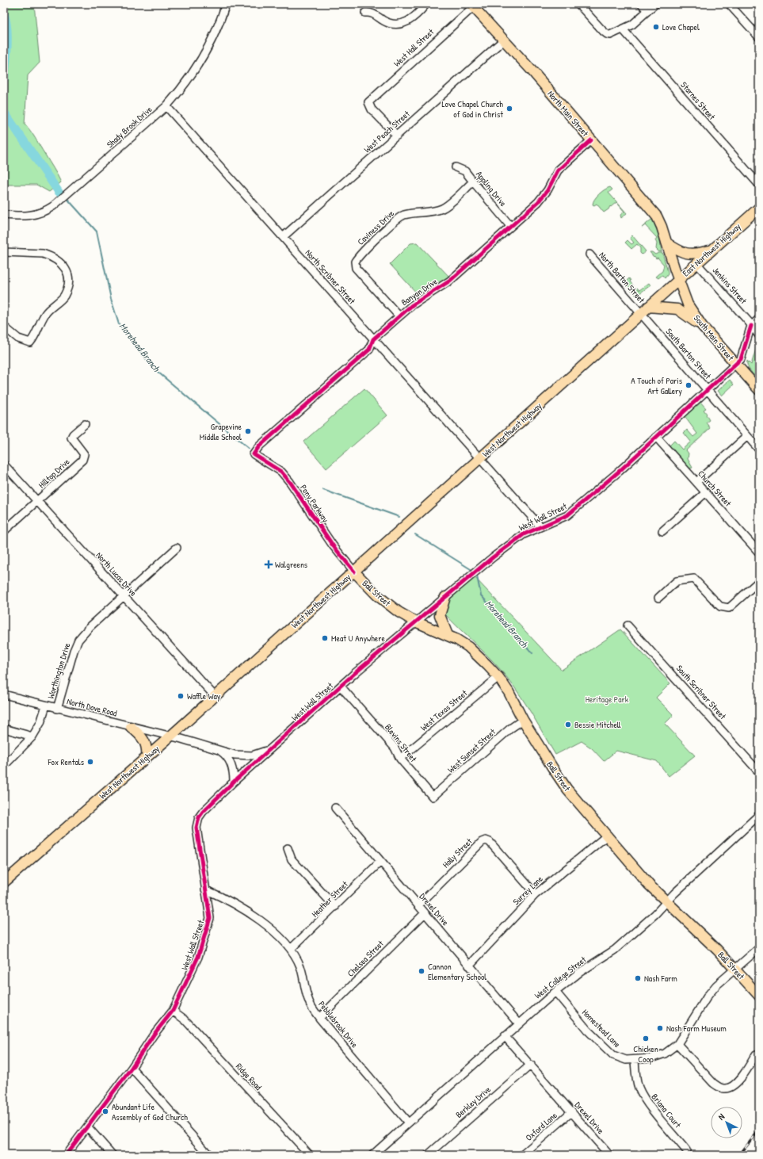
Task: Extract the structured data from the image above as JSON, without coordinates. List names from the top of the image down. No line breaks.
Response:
{"streets":{"main road":["North Main Street","East Northwest Highway","South Main Street","West Northwest Highway","Ball Street"],"street":["West Hall Street","Starnes Street","Shady Brook Drive","West Peach Street","Appling Drive","Caviness Drive","North Scribner Street","North Barton Street","Jenkins Street","Banyan Drive","South Barton Street","Hilltop Drive","Church Street","Pony Parkway","West Wall Street","North Lucas Drive","Worthington Drive","South Scribner Street","North Dove Road","West Texas Street","Blevins Street","West Sunset Street","Holly Street","Surrey Lane","Heather Street","Drexel Drive","Chelsea Street","West College Street","Pebblebrook Drive","Homestead Lane","Ridge Road","Berkley Drive","Briana Court","Oxford Lane"]},"crossings":[["West Hall Street","North Main Street"],["West Hall Street","West Peach Street"],["North Main Street","West Peach Street"],["North Main Street","East Northwest Highway"],["North Main Street","Banyan Drive"],["North Main Street","South Main Street"],["North Main Street","West Northwest Highway"],["Shady Brook Drive","North Scribner Street"],["West Peach Street","North Scribner Street"],["Appling Drive","Caviness Drive"],["Appling Drive","Banyan Drive"],["Caviness Drive","Banyan Drive"],["East Northwest Highway","Jenkins Street"],["East Northwest Highway","South Main Street"],["East Northwest Highway","West Northwest Highway"],["North Scribner Street","Banyan Drive"],["North Scribner Street","West Northwest Highway"],["North Barton Street","South Barton Street"],["North Barton Street","West Northwest Highway"],["Jenkins Street","West Wall Street"],["Banyan Drive","Pony Parkway"],["South Main Street","West Northwest Highway"],["South Main Street","West Wall Street"],["South Barton Street","West Northwest Highway"],["South Barton Street","West Wall Street"],["West Northwest Highway","Pony Parkway"],["West Northwest Highway","North Lucas Drive"],["West Northwest Highway","Ball Street"],["West Northwest Highway","North Dove Road"],["Hilltop Drive","North Lucas Drive"],["Church Street","West Wall Street"],["Pony Parkway","Ball Street"],["West Wall Street","Ball Street"],["West Wall Street","North Dove Road"],["West Wall Street","Blevins Street"],["West Wall Street","Pebblebrook Drive"],["West Wall Street","Ridge Road"],["North Lucas Drive","Worthington Drive"],["Ball Street","West Texas Street"],["Ball Street","West Sunset Street"],["Ball Street","Surrey Lane"],["Ball Street","West College Street"],["Ball Street","Homestead Lane"],["Worthington Drive","North Dove Road"],["West Texas Street","Blevins Street"],["Blevins Street","West Sunset Street"],["Holly Street","Surrey Lane"],["Holly Street","Drexel Drive"],["Surrey Lane","Drexel Drive"],["Heather Street","Drexel Drive"],["Heather Street","Pebblebrook Drive"],["Drexel Drive","Chelsea Street"],["Drexel Drive","West College Street"],["Drexel Drive","Berkley Drive"],["Drexel Drive","Oxford Lane"],["Chelsea Street","Pebblebrook Drive"],["West College Street","Pebblebrook Drive"],["West College Street","Homestead Lane"],["Homestead Lane","Briana Court"]],"water":["Morehead Branch"],"parks":["Heritage Park"],"places":{"other":["Love Chapel","Love Chapel Church of God in Christ","A Touch of Paris Art Gallery","Grapevine Middle School","Meat U Anywhere","Waffle Way","Bessie Mitchell","Fox Rentals","Cannon Elementary School","Nash Farm","Nash Farm Museum","Chicken Coop","Abundant Life Assembly of God Church"],"health":["Walgreens"]},"north":"top left"}
